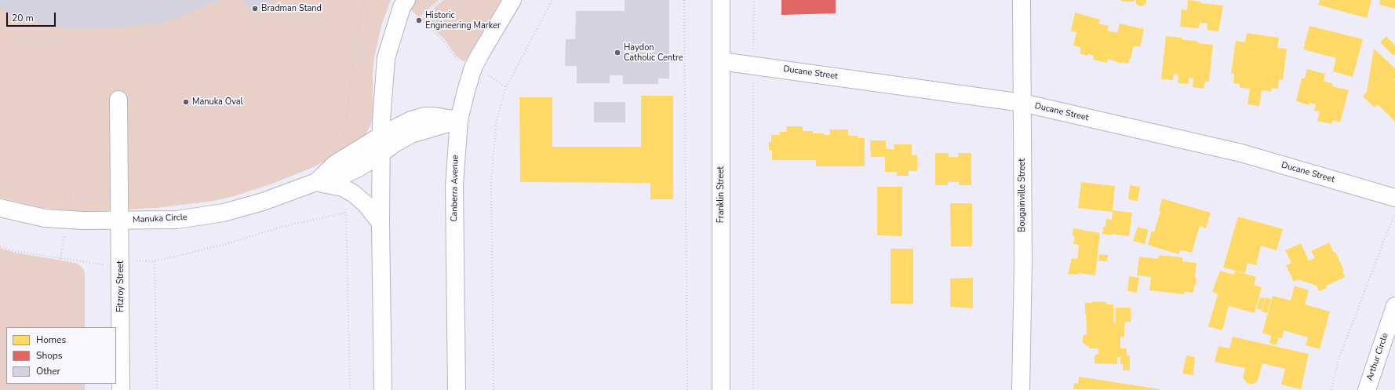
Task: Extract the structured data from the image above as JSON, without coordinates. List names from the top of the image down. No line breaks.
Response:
{"streets":{"main road":["Ducane Street","Canberra Avenue","Franklin Street","Bougainville Street","Manuka Circle","Fitzroy Street","Arthur Circle"]},"crossings":[["Ducane Street","Franklin Street"],["Ducane Street","Bougainville Street"],["Canberra Avenue","Manuka Circle"],["Manuka Circle","Fitzroy Street"]],"places":["Bradman Stand","Historic Engineering Marker","Haydon Catholic Centre","Manuka Oval"],"legend":["Homes","Shops","Other"],"scale_bar":"20 m"}
